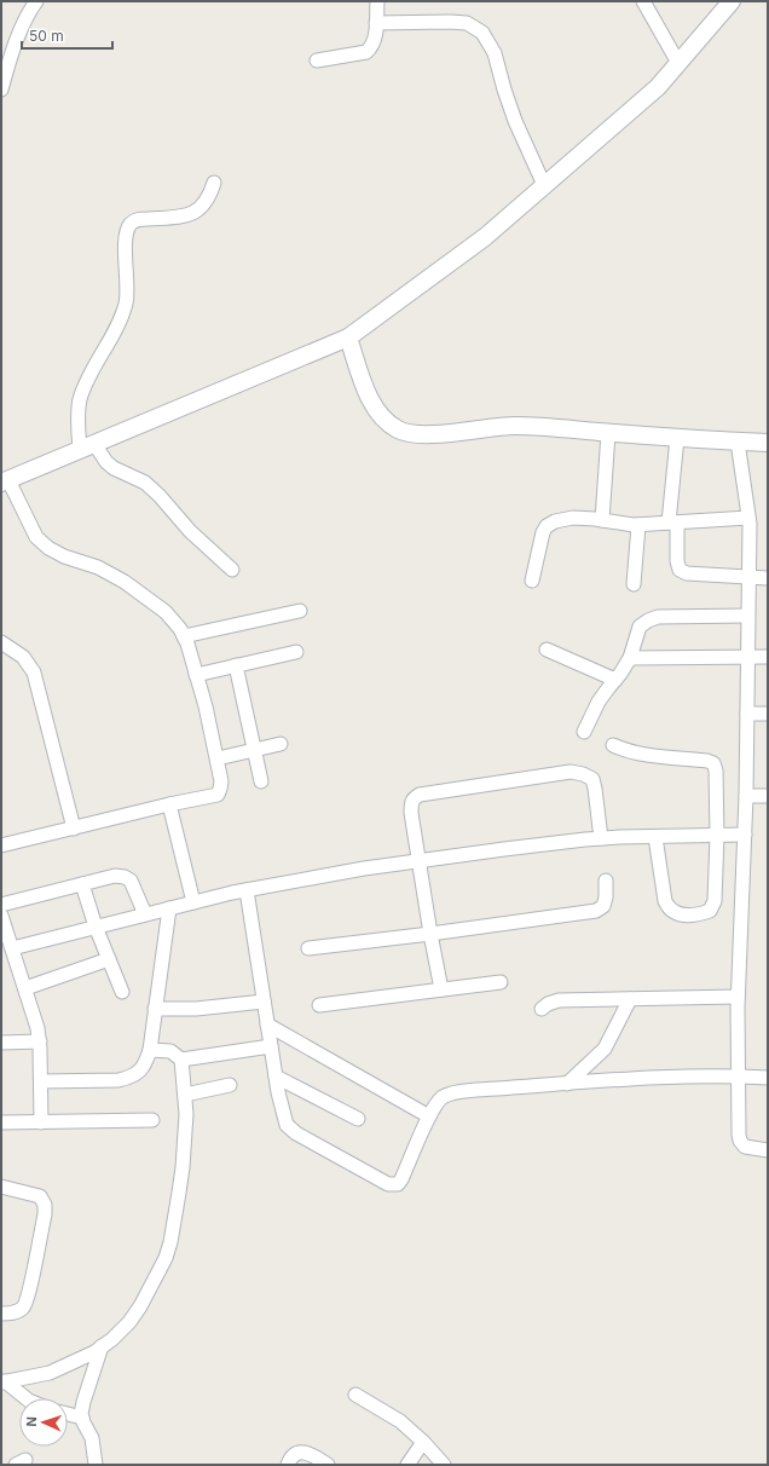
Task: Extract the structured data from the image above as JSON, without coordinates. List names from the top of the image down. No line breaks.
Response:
{"scale_bar":"50 m","north":"left"}
